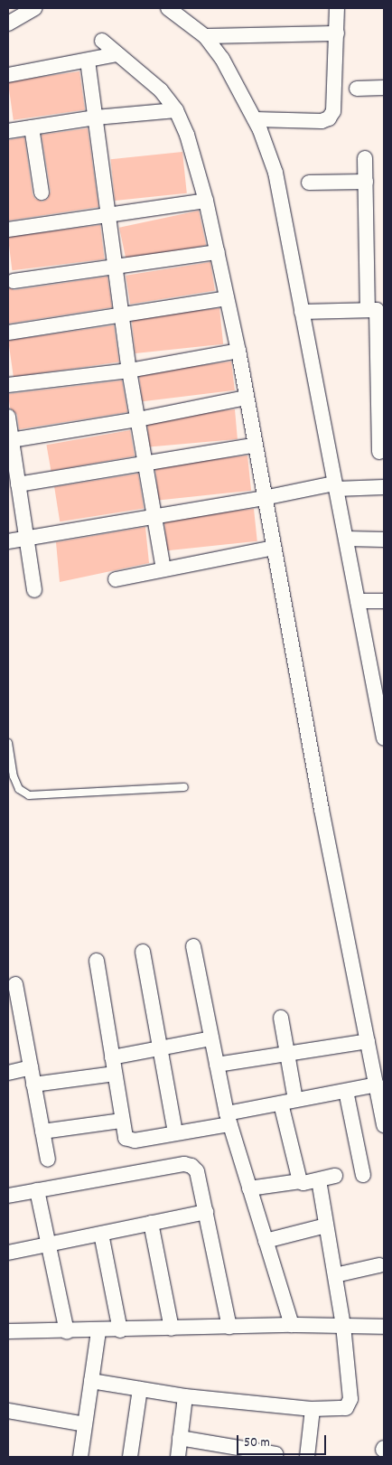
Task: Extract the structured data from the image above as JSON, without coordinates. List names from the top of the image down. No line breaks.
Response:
{"scale_bar":"50 m"}
